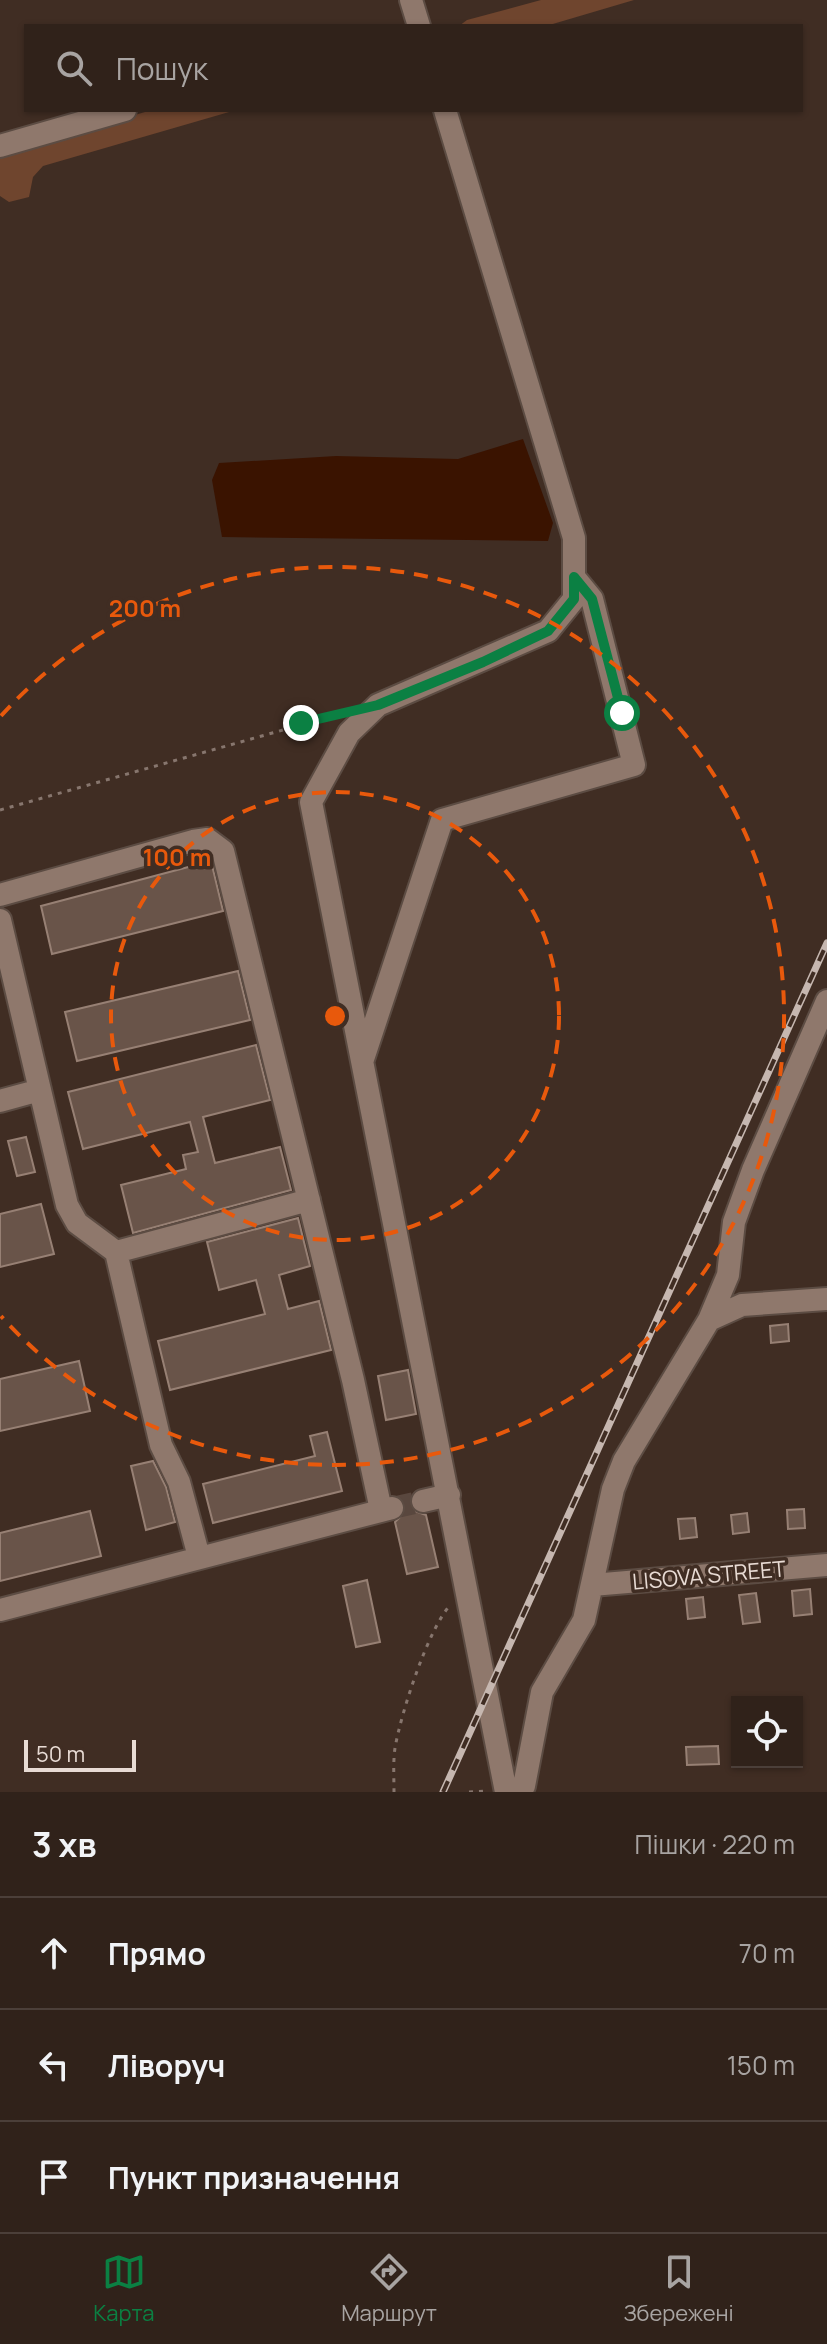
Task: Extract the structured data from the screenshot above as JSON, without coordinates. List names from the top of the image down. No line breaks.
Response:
{"streets":{"street":["LISOVA STREET"]},"scale_bar":"50 m","page":{"search":"Пошук","scale":"50 m","heading":["3 хв","Пішки · 220 m"],"list":[["Прямо","70 m"],["Ліворуч","150 m"],"Пункт призначення"],"nav":["Карта","Маршрут","Збережені"]},"rings":["200 m","100 m"]}
